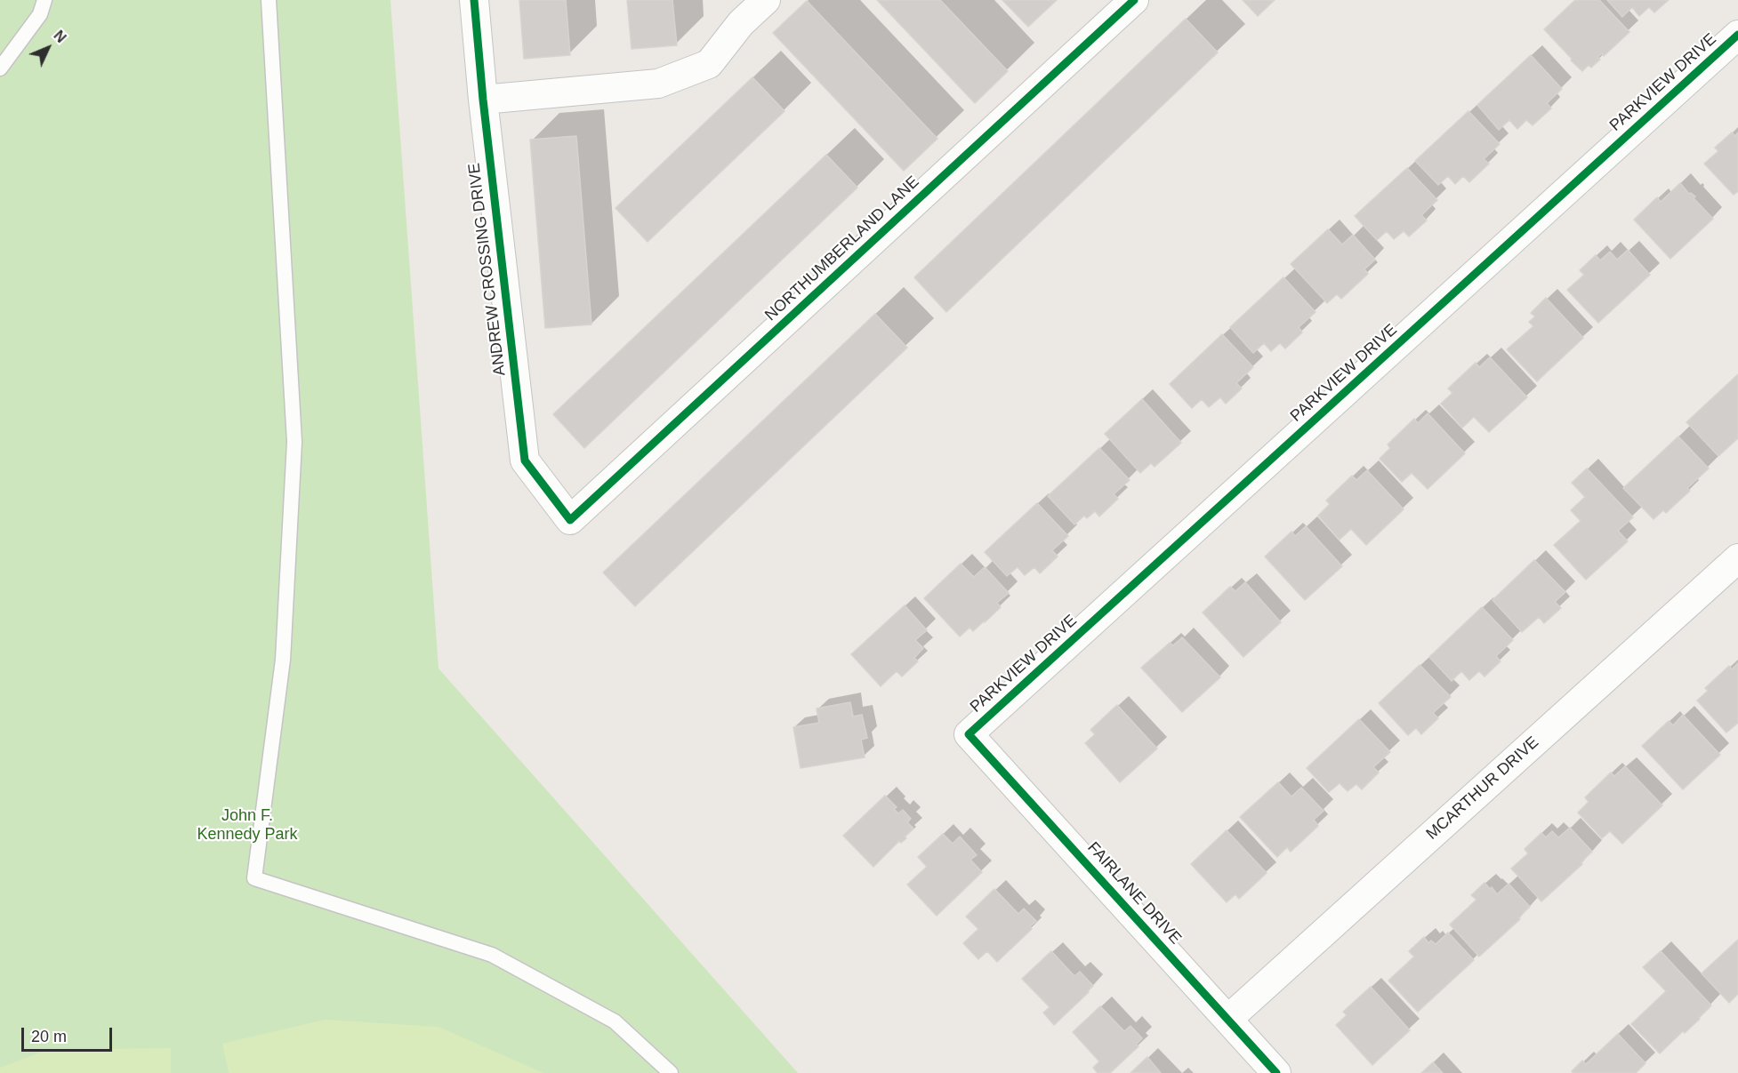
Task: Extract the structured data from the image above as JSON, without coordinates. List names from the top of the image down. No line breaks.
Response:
{"streets":{"street":["PARKVIEW DRIVE","NORTHUMBERLAND LANE","ANDREW CROSSING DRIVE","MCARTHUR DRIVE","FAIRLANE DRIVE"]},"crossings":[["PARKVIEW DRIVE","FAIRLANE DRIVE"],["NORTHUMBERLAND LANE","ANDREW CROSSING DRIVE"],["MCARTHUR DRIVE","FAIRLANE DRIVE"]],"parks":["John F. Kennedy Park"],"scale_bar":"20 m","north":"top right"}
